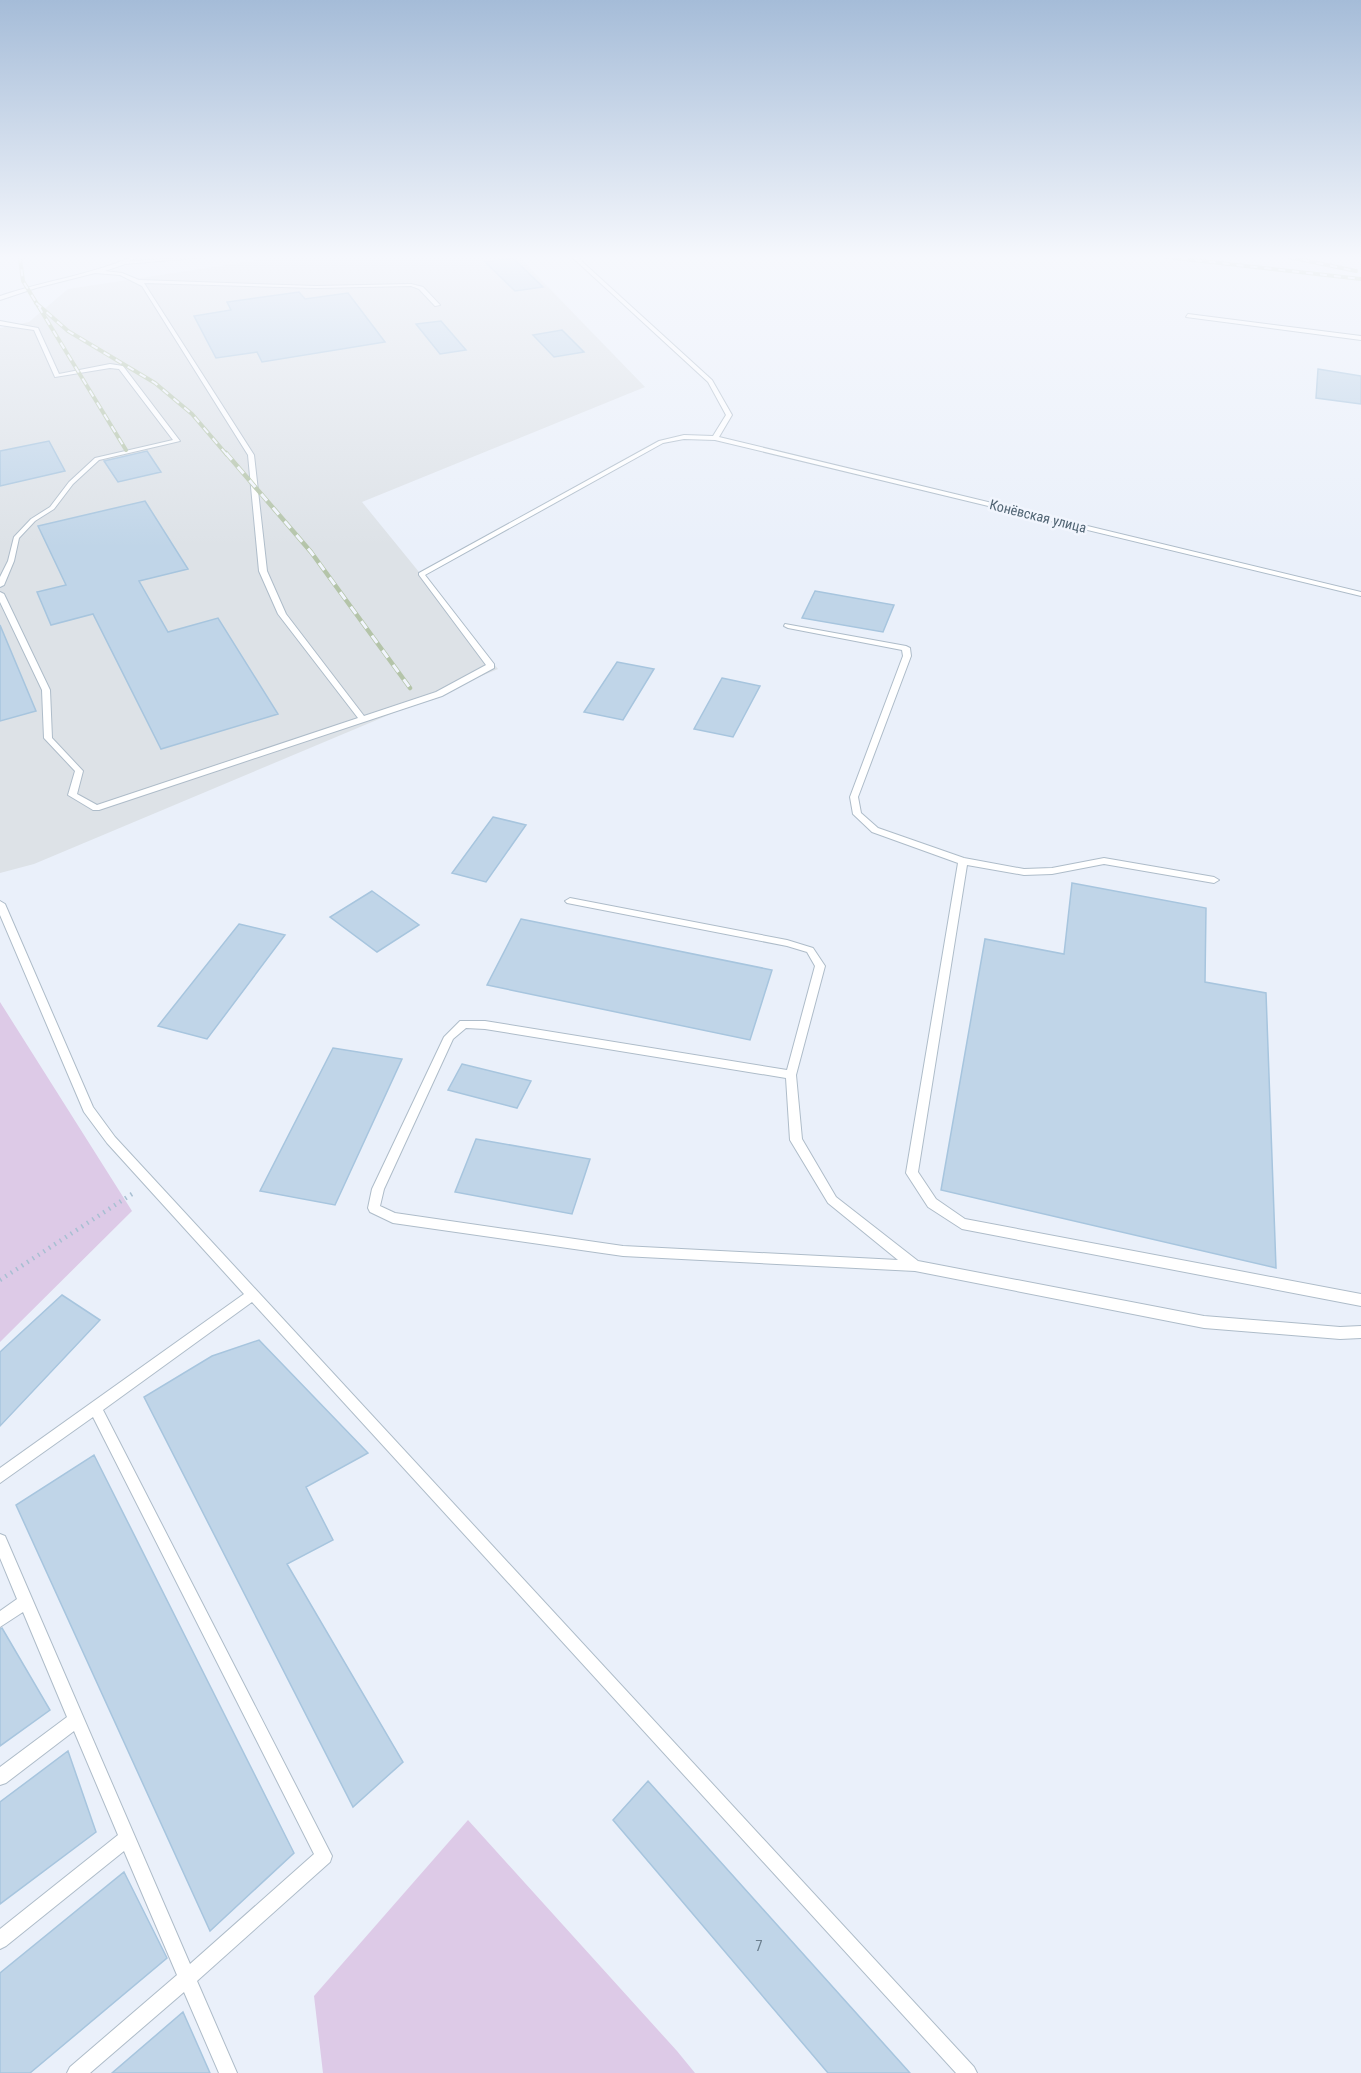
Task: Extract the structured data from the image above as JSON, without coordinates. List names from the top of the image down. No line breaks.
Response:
{"streets":{"lane":["Конёвская улица"]},"house_numbers":["7"]}
